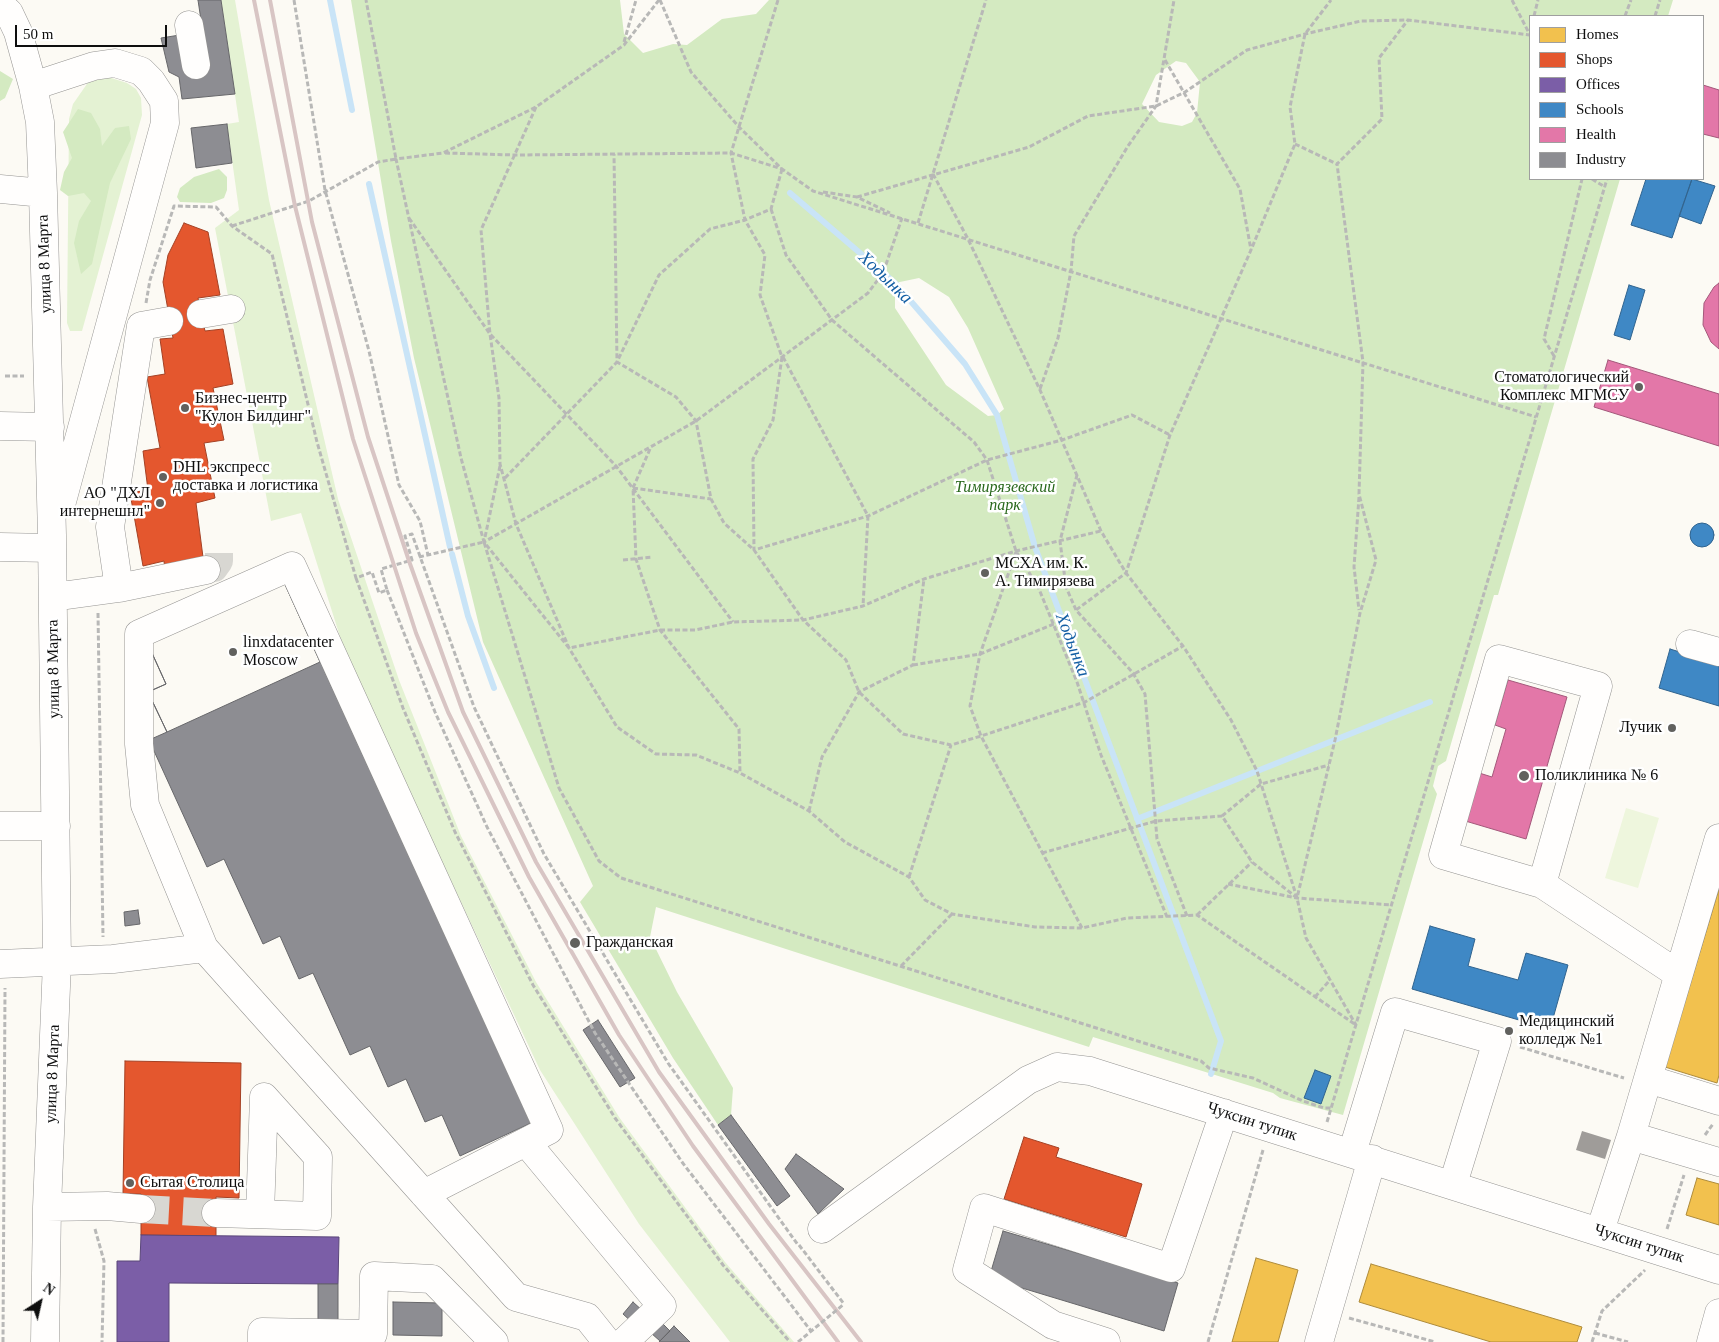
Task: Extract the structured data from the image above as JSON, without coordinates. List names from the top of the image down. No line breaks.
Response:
{"streets":{"street":["улица 8 Марта","Чуксин тупик"]},"water":["Ходынка"],"parks":["Тимирязевский парк"],"places":["Стоматологический Комплекс МГМСУ","Бизнес-центр \"Кулон Билдинг\"","DHL экспресс доставка и логистика","АО \"ДХЛ интернешнл\"","МСХА им. К. А. Тимирязева","linxdatacenter Moscow","Лучик","Поликлиника № 6","Гражданская","Медицинский колледж №1","Сытая Столица"],"legend":["Homes","Shops","Offices","Schools","Health","Industry"],"scale_bar":"50 m","north":"top right"}
